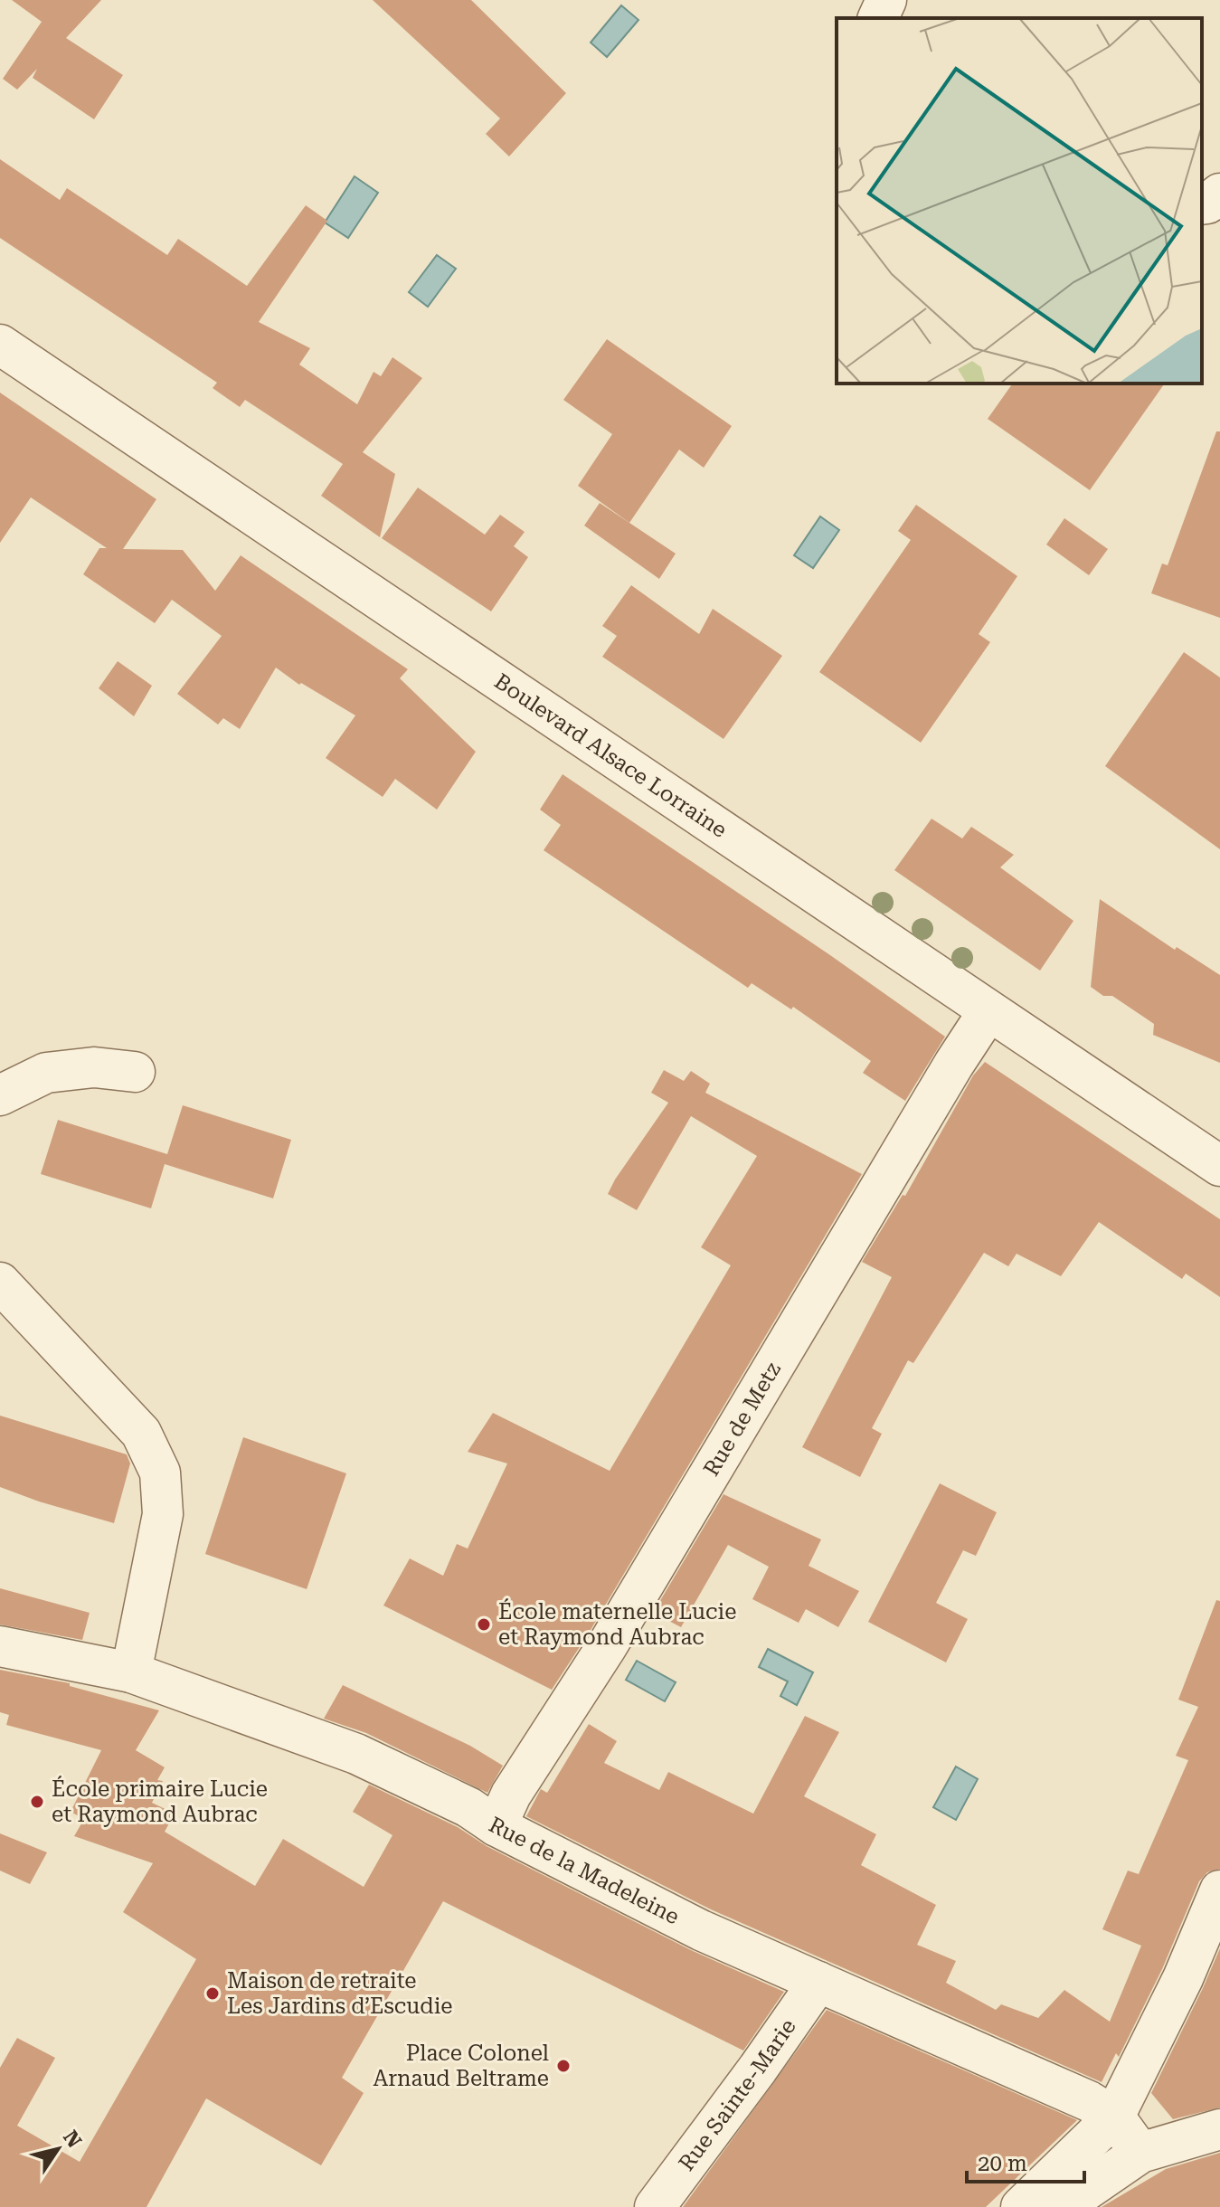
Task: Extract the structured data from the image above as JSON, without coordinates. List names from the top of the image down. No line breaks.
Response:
{"streets":{"street":["Boulevard Alsace Lorraine","Rue de Metz","Rue de la Madeleine","Rue Sainte-Marie"]},"crossings":[["Boulevard Alsace Lorraine","Rue de Metz"],["Rue de Metz","Rue de la Madeleine"],["Rue de la Madeleine","Rue Sainte-Marie"]],"places":["École maternelle Lucie et Raymond Aubrac","École primaire Lucie et Raymond Aubrac","Maison de retraite Les Jardins d’Escudie","Place Colonel Arnaud Beltrame"],"scale_bar":"20 m","north":"top right"}
